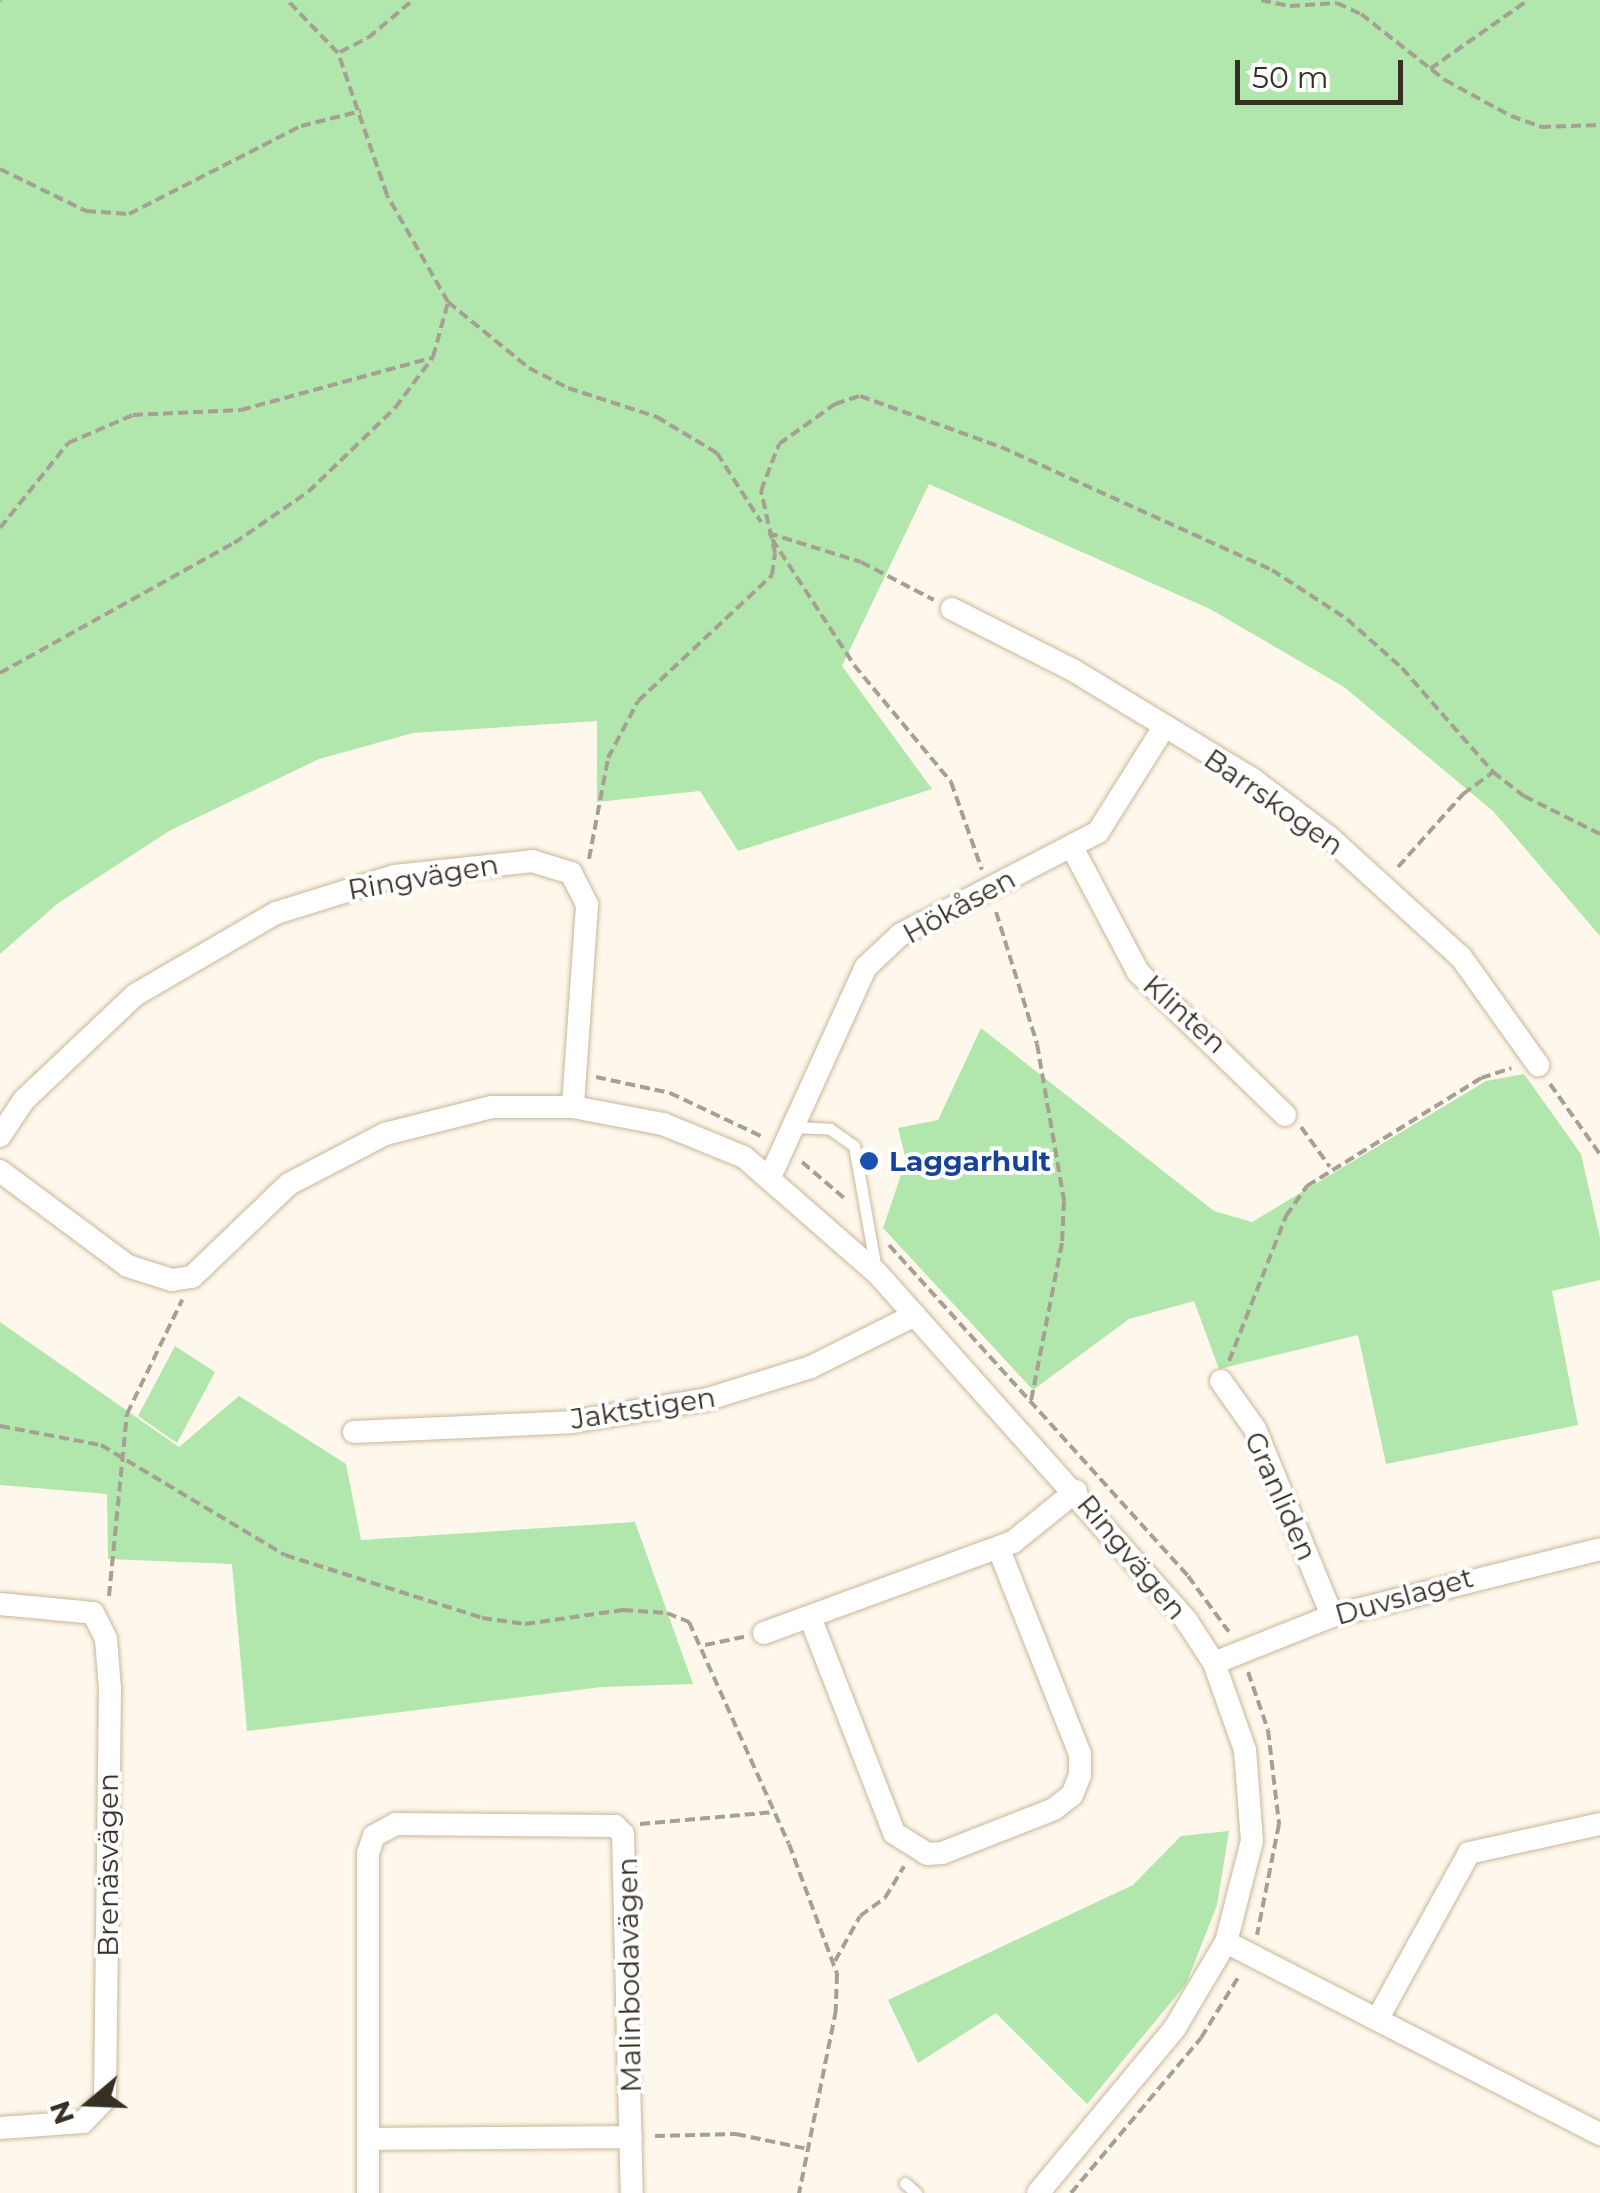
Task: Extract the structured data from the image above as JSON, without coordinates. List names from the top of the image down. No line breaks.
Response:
{"streets":{"street":["Barrskogen","Ringvägen","Hökåsen","Klinten","Jaktstigen","Granliden","Duvslaget","Brenäsvägen","Malinbodavägen"]},"crossings":[["Barrskogen","Hökåsen"],["Ringvägen","Hökåsen"],["Ringvägen","Jaktstigen"],["Ringvägen","Duvslaget"],["Hökåsen","Klinten"],["Granliden","Duvslaget"]],"places":["Laggarhult"],"scale_bar":"50 m","north":"left"}
